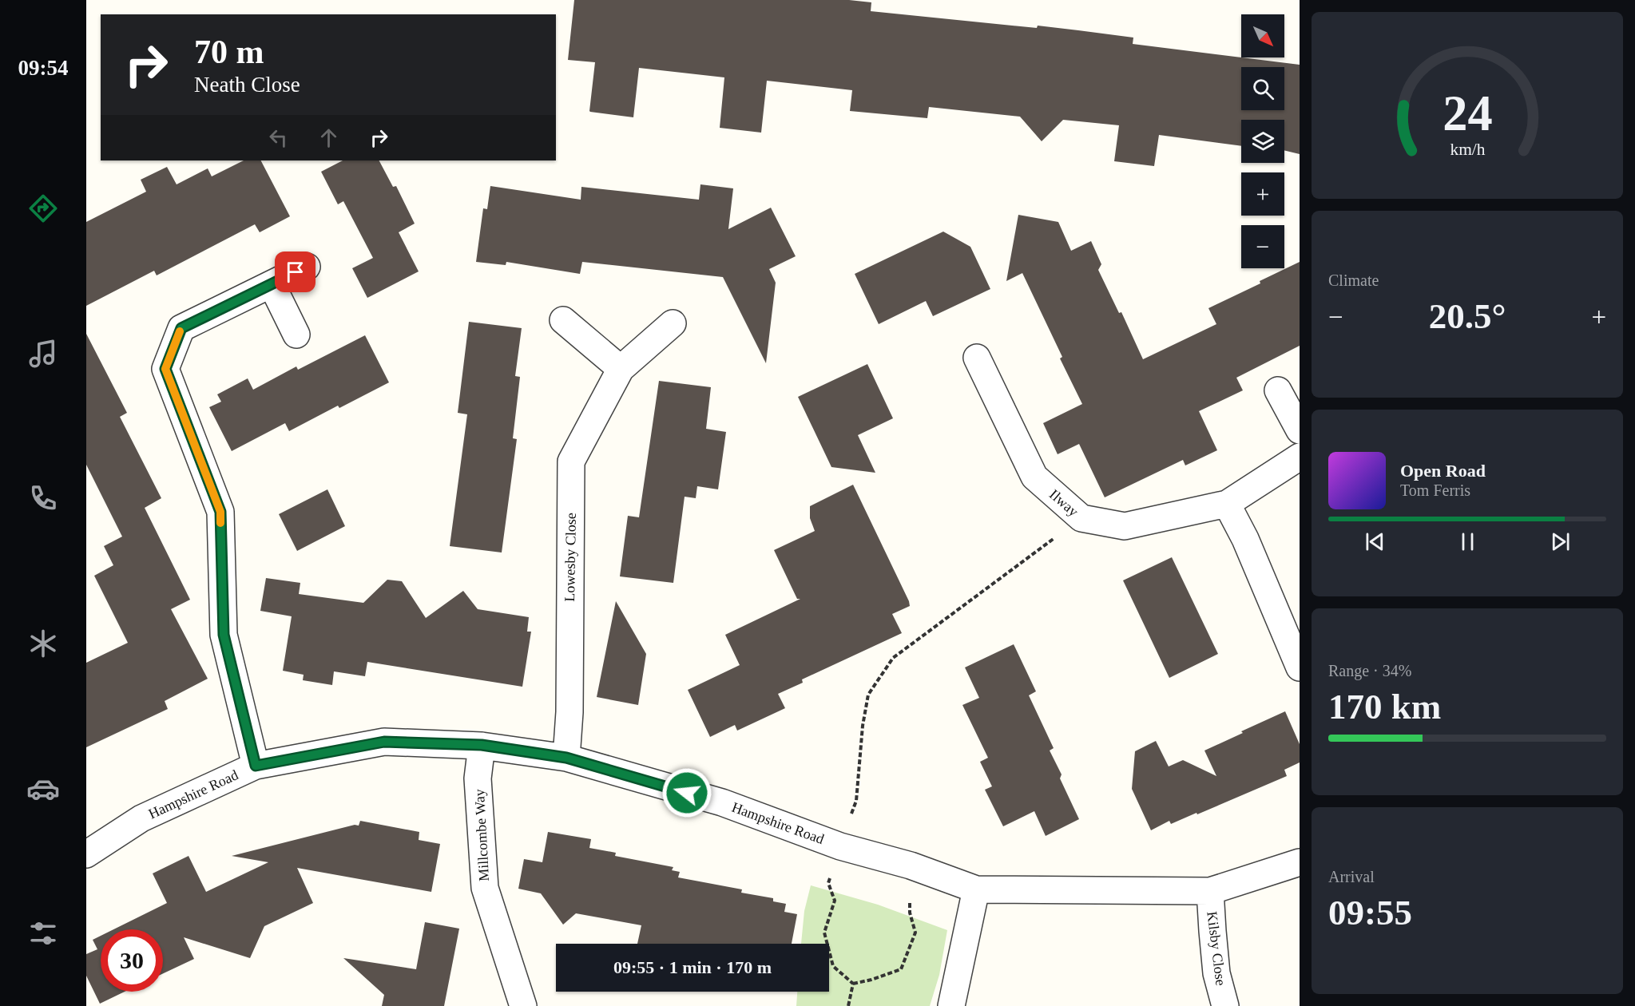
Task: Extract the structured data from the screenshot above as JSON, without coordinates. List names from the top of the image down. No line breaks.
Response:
{"streets":{"street":["Ilway","Lowesby Close","Hampshire Road","Millcombe Way","Kilsby Close"]},"crossings":[["Lowesby Close","Hampshire Road"],["Hampshire Road","Millcombe Way"],["Hampshire Road","Kilsby Close"]],"north":"bottom right","page":{"tabs":"09:54","map_buttons":["+","−"],"turn":["70 m","Neath Close"],"tile":["Climate",["Range · 34%","170 km"],["Arrival","09:55"]],"heat":["−","20.5°","+"],"song":["Open Road","Tom Ferris"],"limit":"30","trip":"09:55 · 1 min · 170 m","gauge":["24","km/h"]}}
